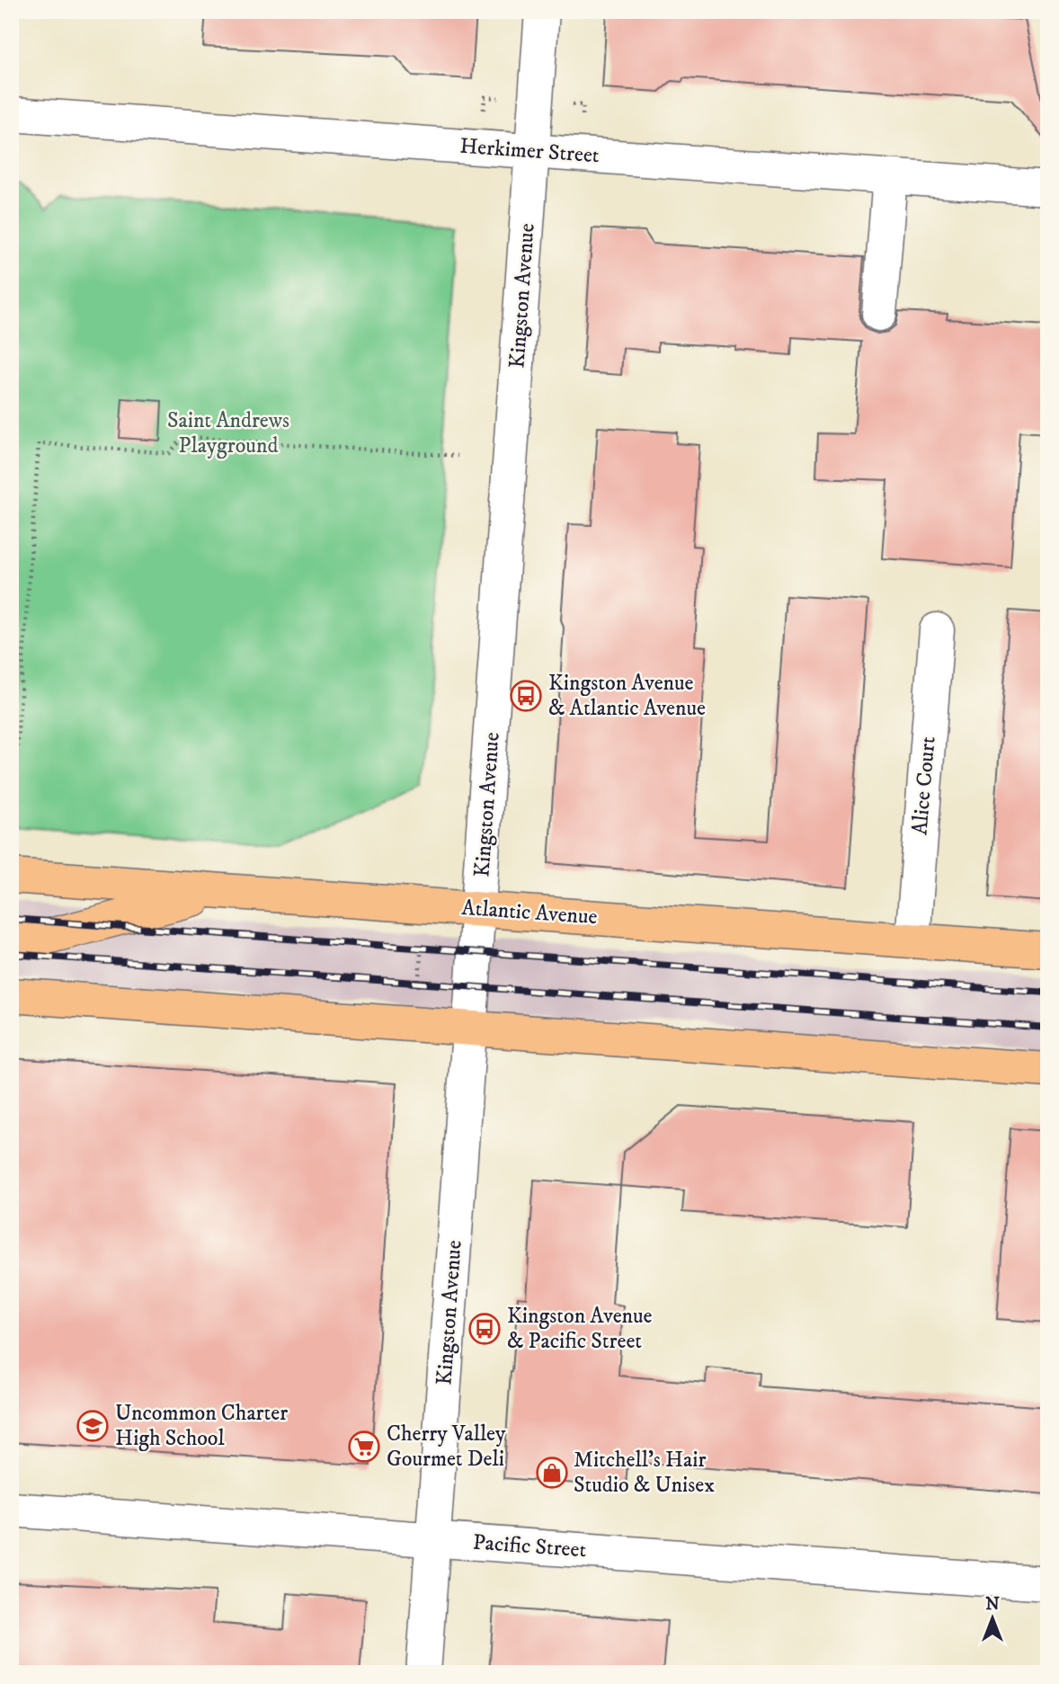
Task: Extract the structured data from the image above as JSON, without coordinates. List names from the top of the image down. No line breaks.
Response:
{"streets":{"main road":["Atlantic Avenue"],"street":["Herkimer Street","Kingston Avenue","Alice Court","Pacific Street"]},"crossings":[["Herkimer Street","Kingston Avenue"],["Kingston Avenue","Atlantic Avenue"],["Kingston Avenue","Pacific Street"],["Alice Court","Atlantic Avenue"]],"parks":["Saint Andrews Playground"],"places":{"bus stop":["Kingston Avenue & Atlantic Avenue","Kingston Avenue & Pacific Street"],"school or university":["Uncommon Charter High School"],"supermarket":["Cherry Valley Gourmet Deli"],"shop":["Mitchell's Hair Studio & Unisex"]},"north":"top"}
